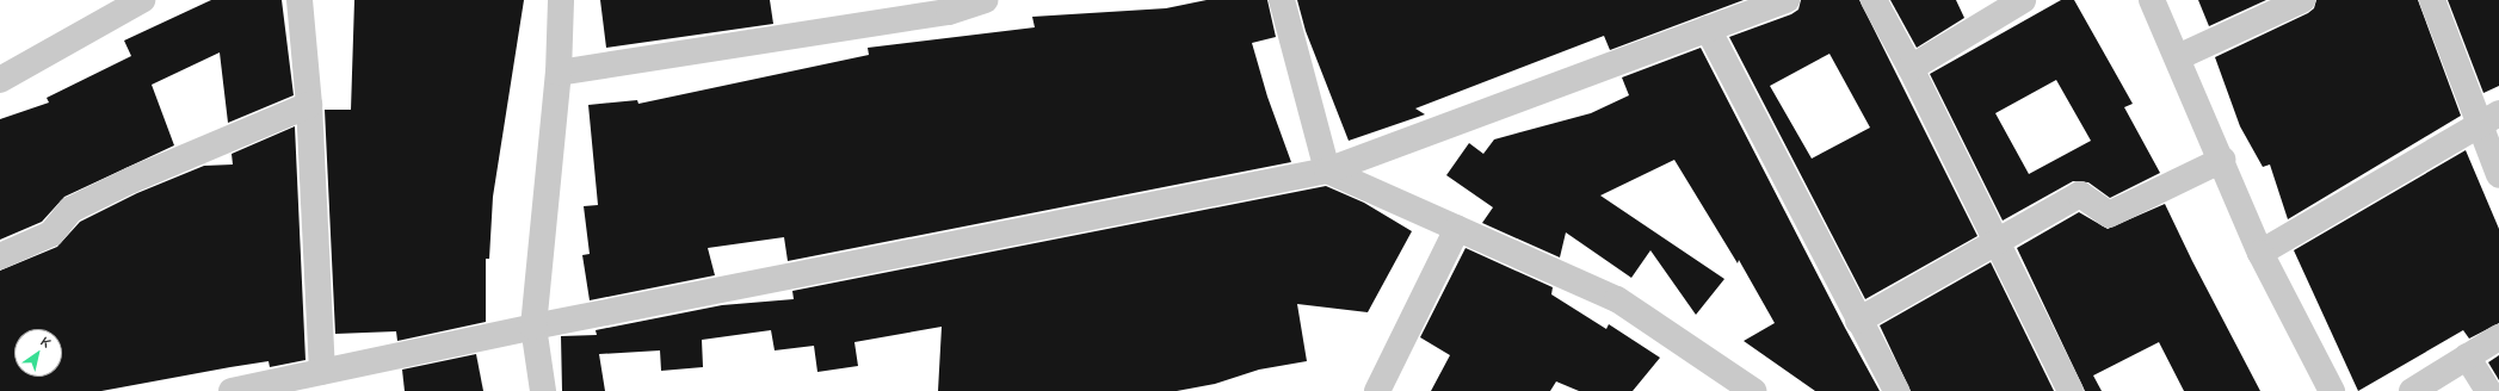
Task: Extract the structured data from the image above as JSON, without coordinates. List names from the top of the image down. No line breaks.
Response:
{"north":"top right"}
